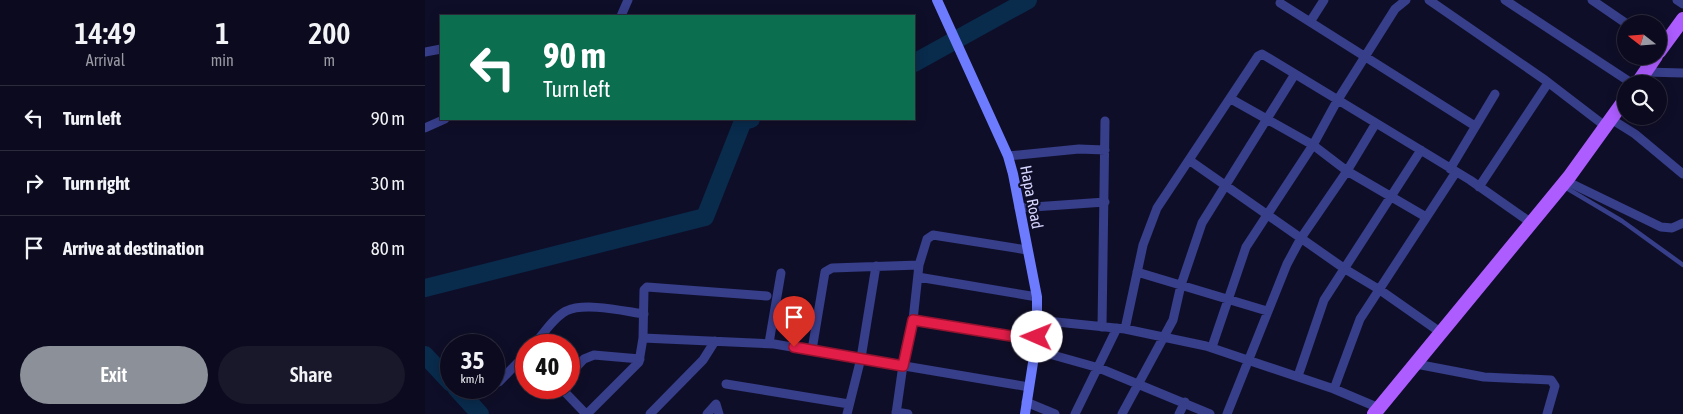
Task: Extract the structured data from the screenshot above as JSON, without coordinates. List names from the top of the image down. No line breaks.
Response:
{"streets":{"street":["Hapa Road"]},"north":"left","page":{"eta":["14:49","Arrival","1","min","200","m"],"turn":["90 m","Turn left"],"list":[{"name":"Turn left","value":"90 m"},{"name":"Turn right","value":"30 m"},{"name":"Arrive at destination","value":"80 m"}],"speed":"35 km/h","limit":"40","buttons":["Exit","Share"]}}
